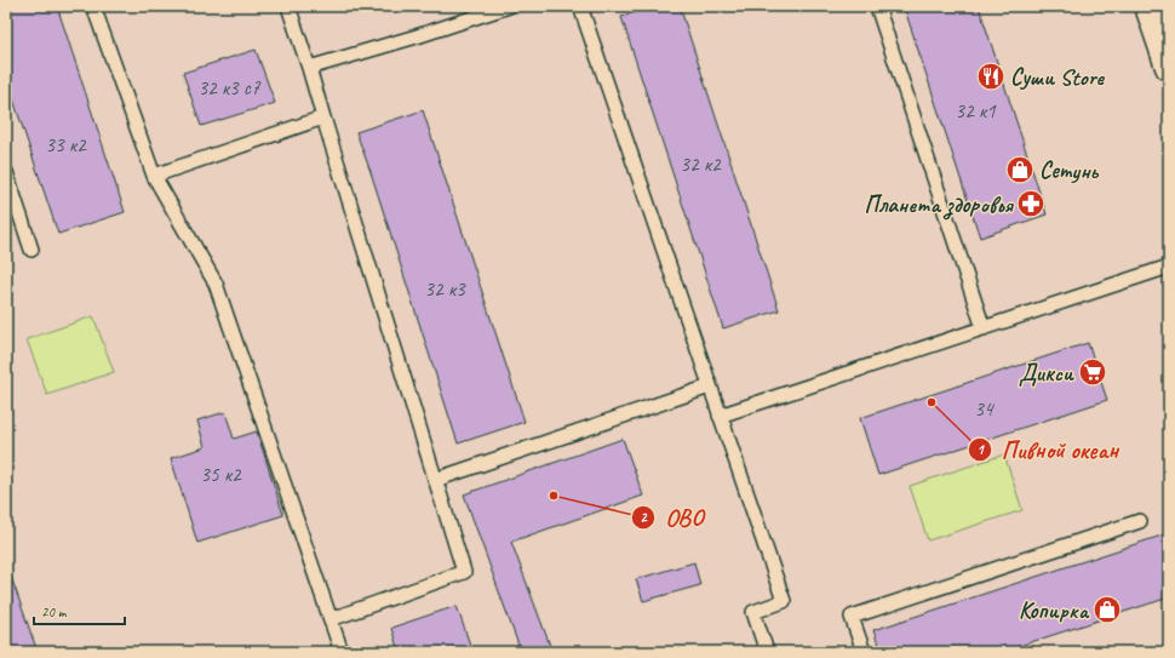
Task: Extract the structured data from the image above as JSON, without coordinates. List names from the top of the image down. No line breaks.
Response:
{"places":{"restaurant":["Суши Store"],"shop":["Сетунь","Копирка"],"pharmacy":["Планета здоровья"],"supermarket":["Дикси"],"other":["Пивной океан","ОВО"]},"house_numbers":["32 к3 с7","32 к1","33 к2","32 к2","32 к3","34","35 к2"],"scale_bar":"20 m"}
